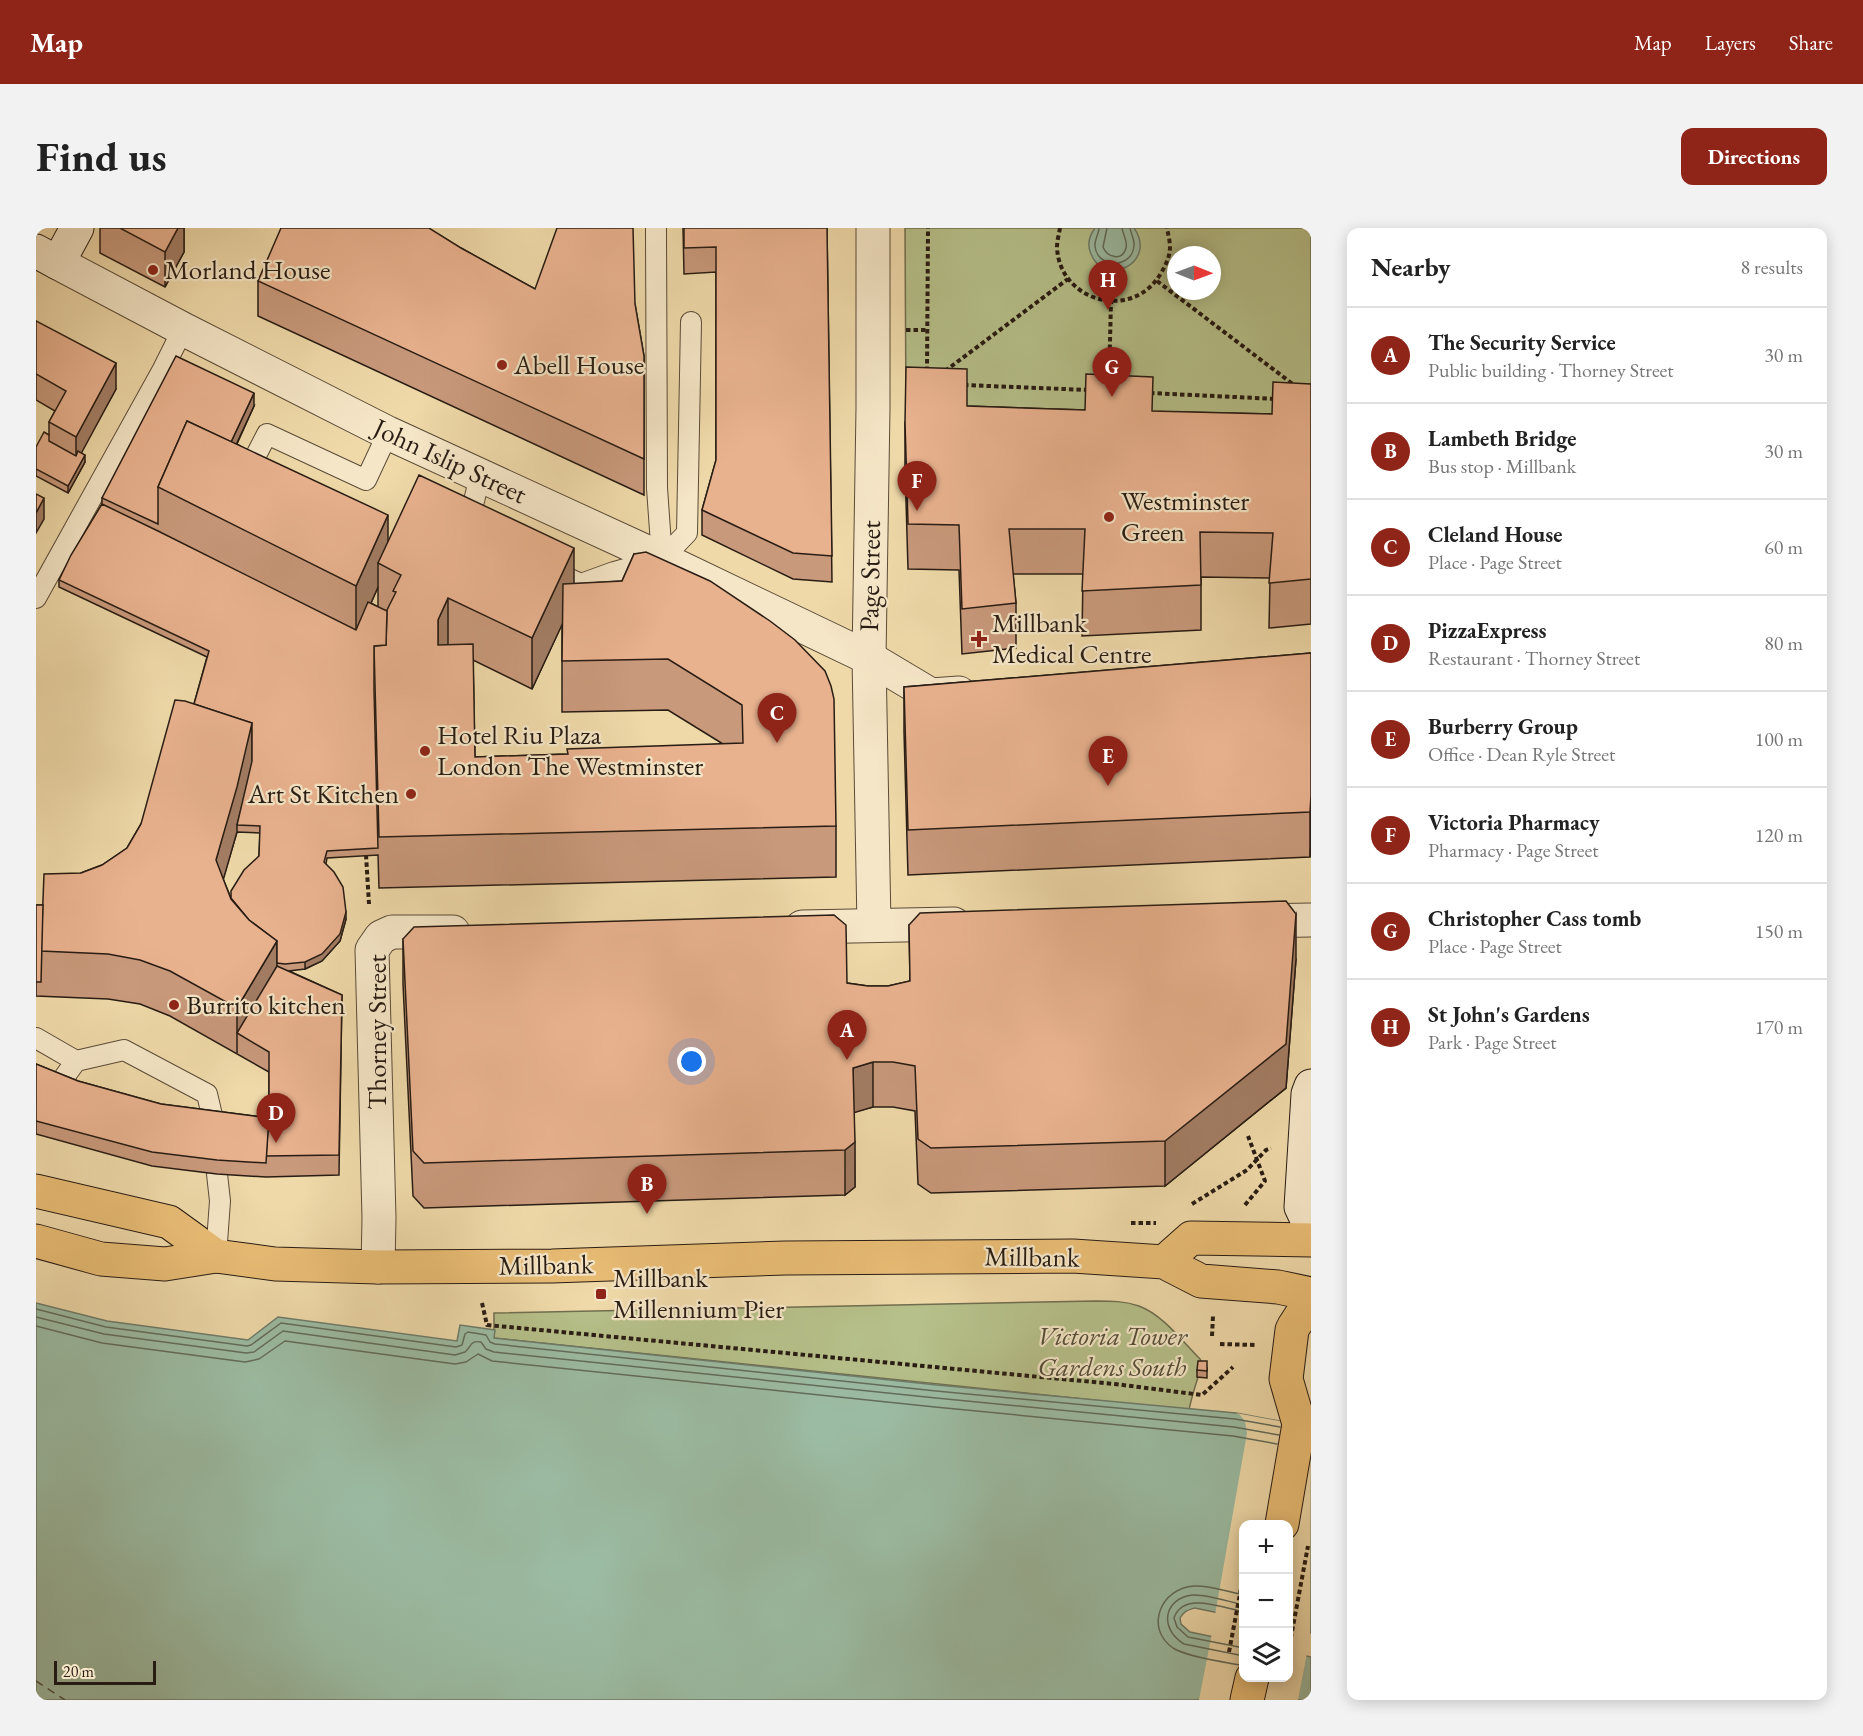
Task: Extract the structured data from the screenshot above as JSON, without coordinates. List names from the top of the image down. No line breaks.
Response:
{"streets":{"main road":["Millbank"],"street":["John Islip Street","Page Street","Thorney Street"]},"crossings":[["John Islip Street","Page Street"],["Thorney Street","Millbank"]],"parks":["Victoria Tower Gardens South"],"places":{"other":["Morland House","Abell House","Westminster Green","Hotel Riu Plaza London The Westminster","Art St Kitchen","Burrito kitchen"],"health":["Millbank Medical Centre"],"transit":["Millbank Millennium Pier"]},"scale_bar":"20 m","north":"right","page":{"header":"Map","nav":["Map","Layers","Share"],"buttons":"Directions","title":"Find us","heading":["Nearby","8 results"],"pins":["H","G","F","C","E","A","D","B"],"list":[{"mark":"A","name":"The Security Service","note":"Public building · Thorney Street","value":"30 m"},{"mark":"B","name":"Lambeth Bridge","note":"Bus stop · Millbank","value":"30 m"},{"mark":"C","name":"Cleland House","note":"Place · Page Street","value":"60 m"},{"mark":"D","name":"PizzaExpress","note":"Restaurant · Thorney Street","value":"80 m"},{"mark":"E","name":"Burberry Group","note":"Office · Dean Ryle Street","value":"100 m"},{"mark":"F","name":"Victoria Pharmacy","note":"Pharmacy · Page Street","value":"120 m"},{"mark":"G","name":"Christopher Cass tomb","note":"Place · Page Street","value":"150 m"},{"mark":"H","name":"St John's Gardens","note":"Park · Page Street","value":"170 m"}],"map_buttons":["+","−"],"scale":"20 m"}}
